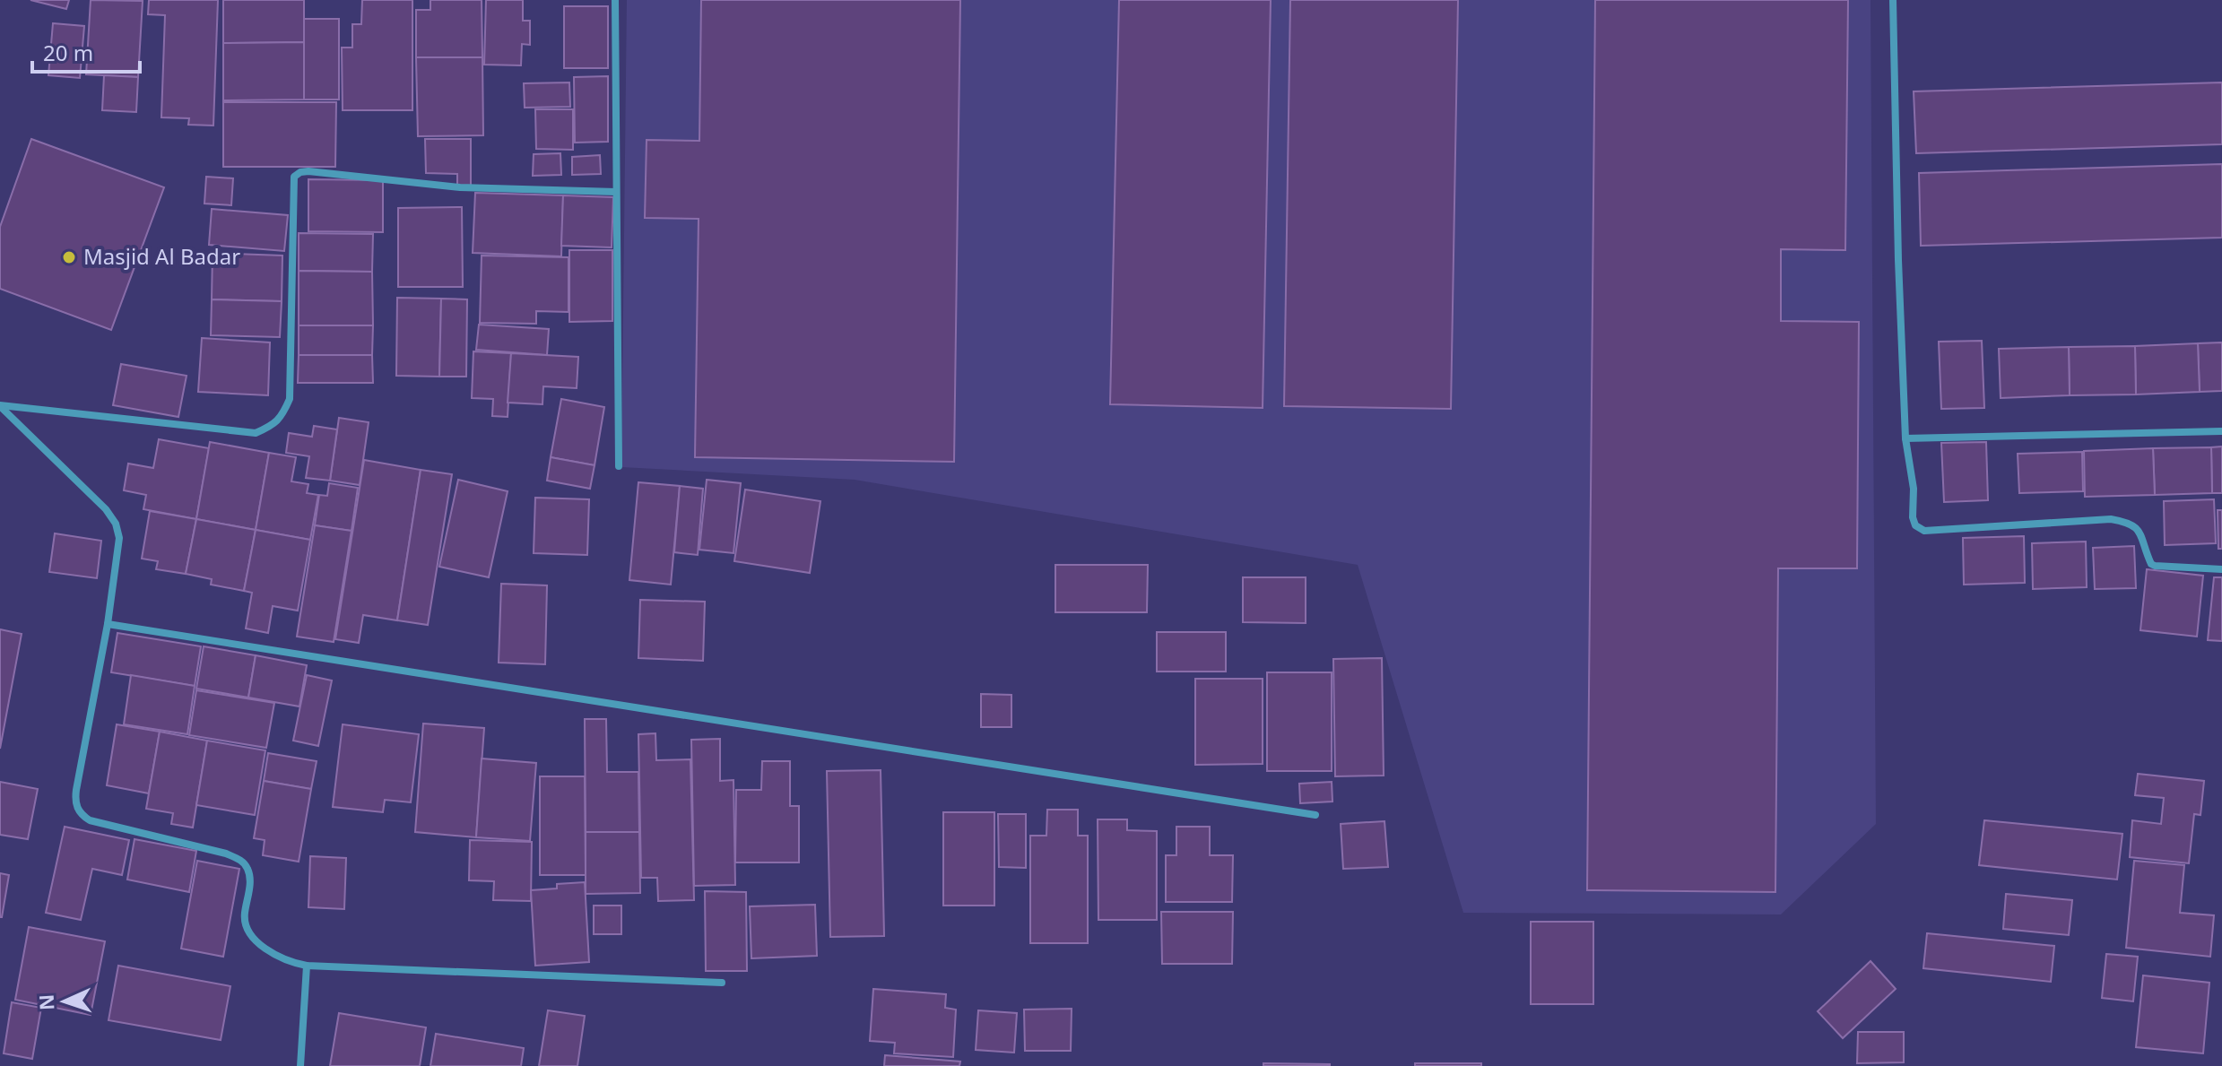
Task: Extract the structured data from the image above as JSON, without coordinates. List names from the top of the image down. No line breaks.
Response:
{"places":["Masjid Al Badar"],"scale_bar":"20 m","north":"left"}
